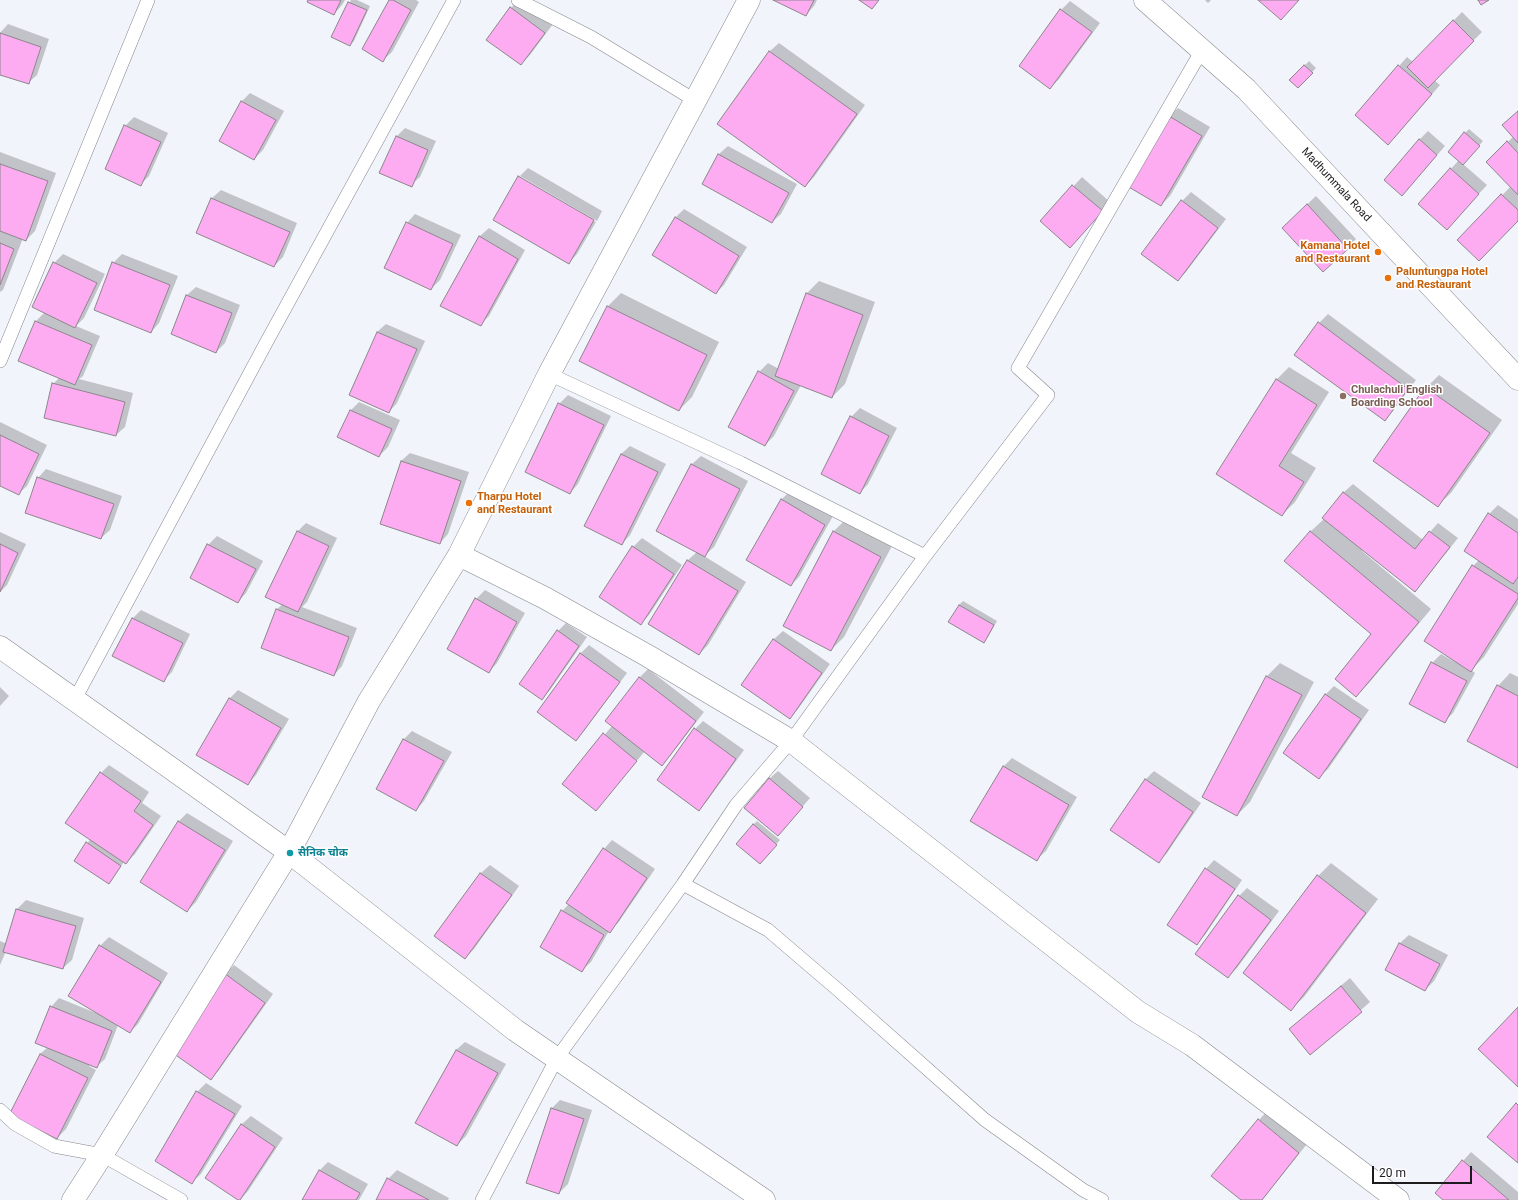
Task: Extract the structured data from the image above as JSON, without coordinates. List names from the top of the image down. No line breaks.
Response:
{"streets":{"street":["Madhummala Road"]},"places":["Kamana Hotel and Restaurant","Paluntungpa Hotel and Restaurant","Chulachuli English Boarding School","Tharpu Hotel and Restaurant","सैनिक चोक"],"scale_bar":"20 m"}
